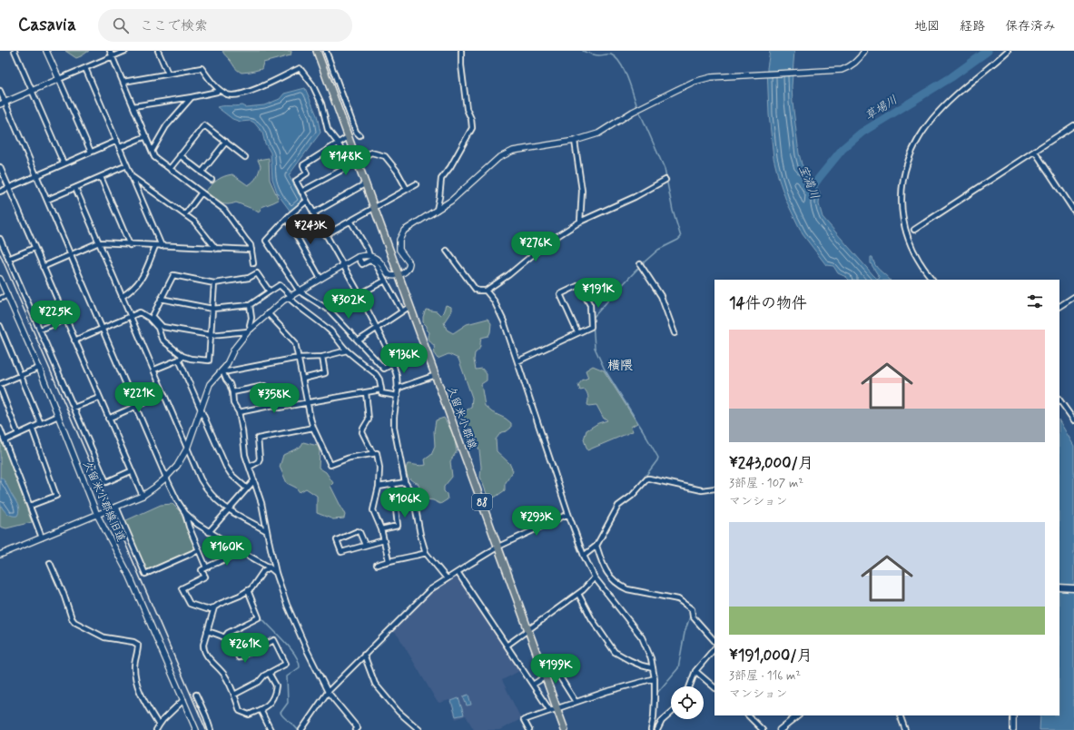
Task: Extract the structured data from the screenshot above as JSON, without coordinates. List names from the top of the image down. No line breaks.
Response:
{"streets":{"main road":["久留米小郡線","88"],"street":["久留米小郡線旧道"]},"districts":["横隈"],"water":["草場川","宝満川"],"page":{"header":"Casavia","search":"ここで検索","nav":["地図","経路","保存済み"],"price":["¥148K","¥243K","¥276K","¥191K","¥302K","¥225K","¥136K","¥221K","¥358K","¥106K","¥293K","¥160K","¥261K","¥199K"],"heading":"14件の物件","list":[{"name":"¥243,000/月","note":"3部屋 · 107 m² · マンション"},{"name":"¥191,000/月","note":"3部屋 · 116 m² · マンション"}]}}
